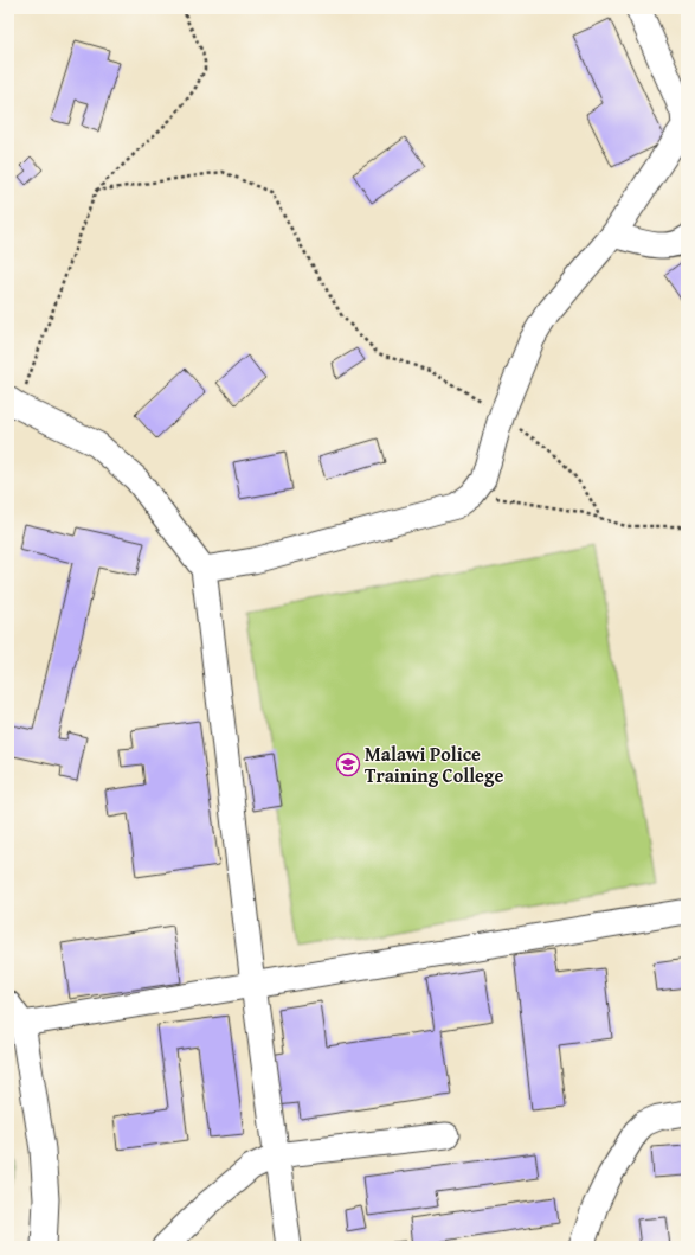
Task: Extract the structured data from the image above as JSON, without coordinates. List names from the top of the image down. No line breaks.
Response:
{"places":{"school or university":["Malawi Police Training College"]}}
